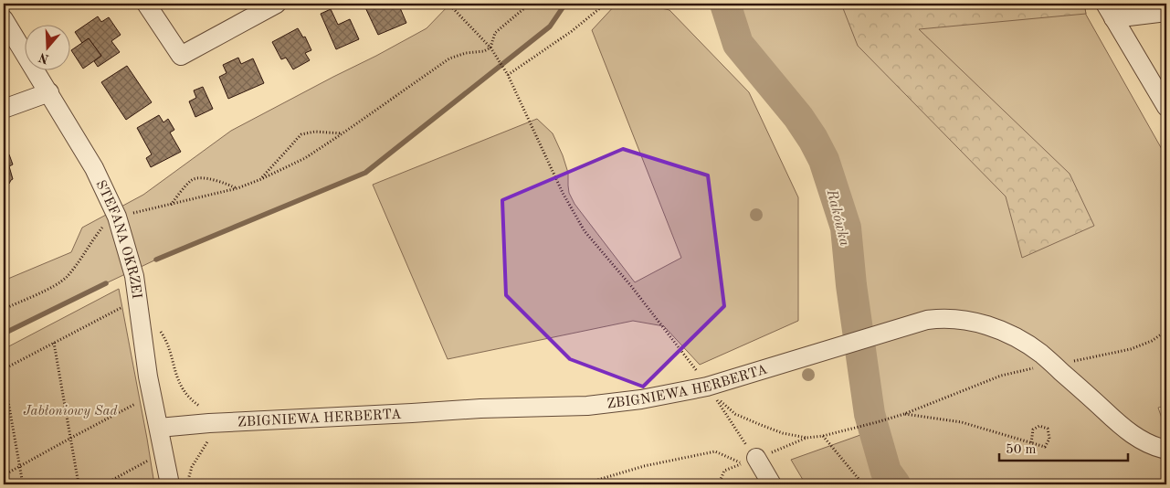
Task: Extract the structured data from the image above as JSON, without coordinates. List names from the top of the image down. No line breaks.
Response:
{"streets":{"street":["STEFANA OKRZEI","ZBIGNIEWA HERBERTA"]},"crossings":[["STEFANA OKRZEI","ZBIGNIEWA HERBERTA"]],"water":["Rakówka"],"parks":["Jabłoniowy Sad"],"scale_bar":"50 m","north":"bottom"}
